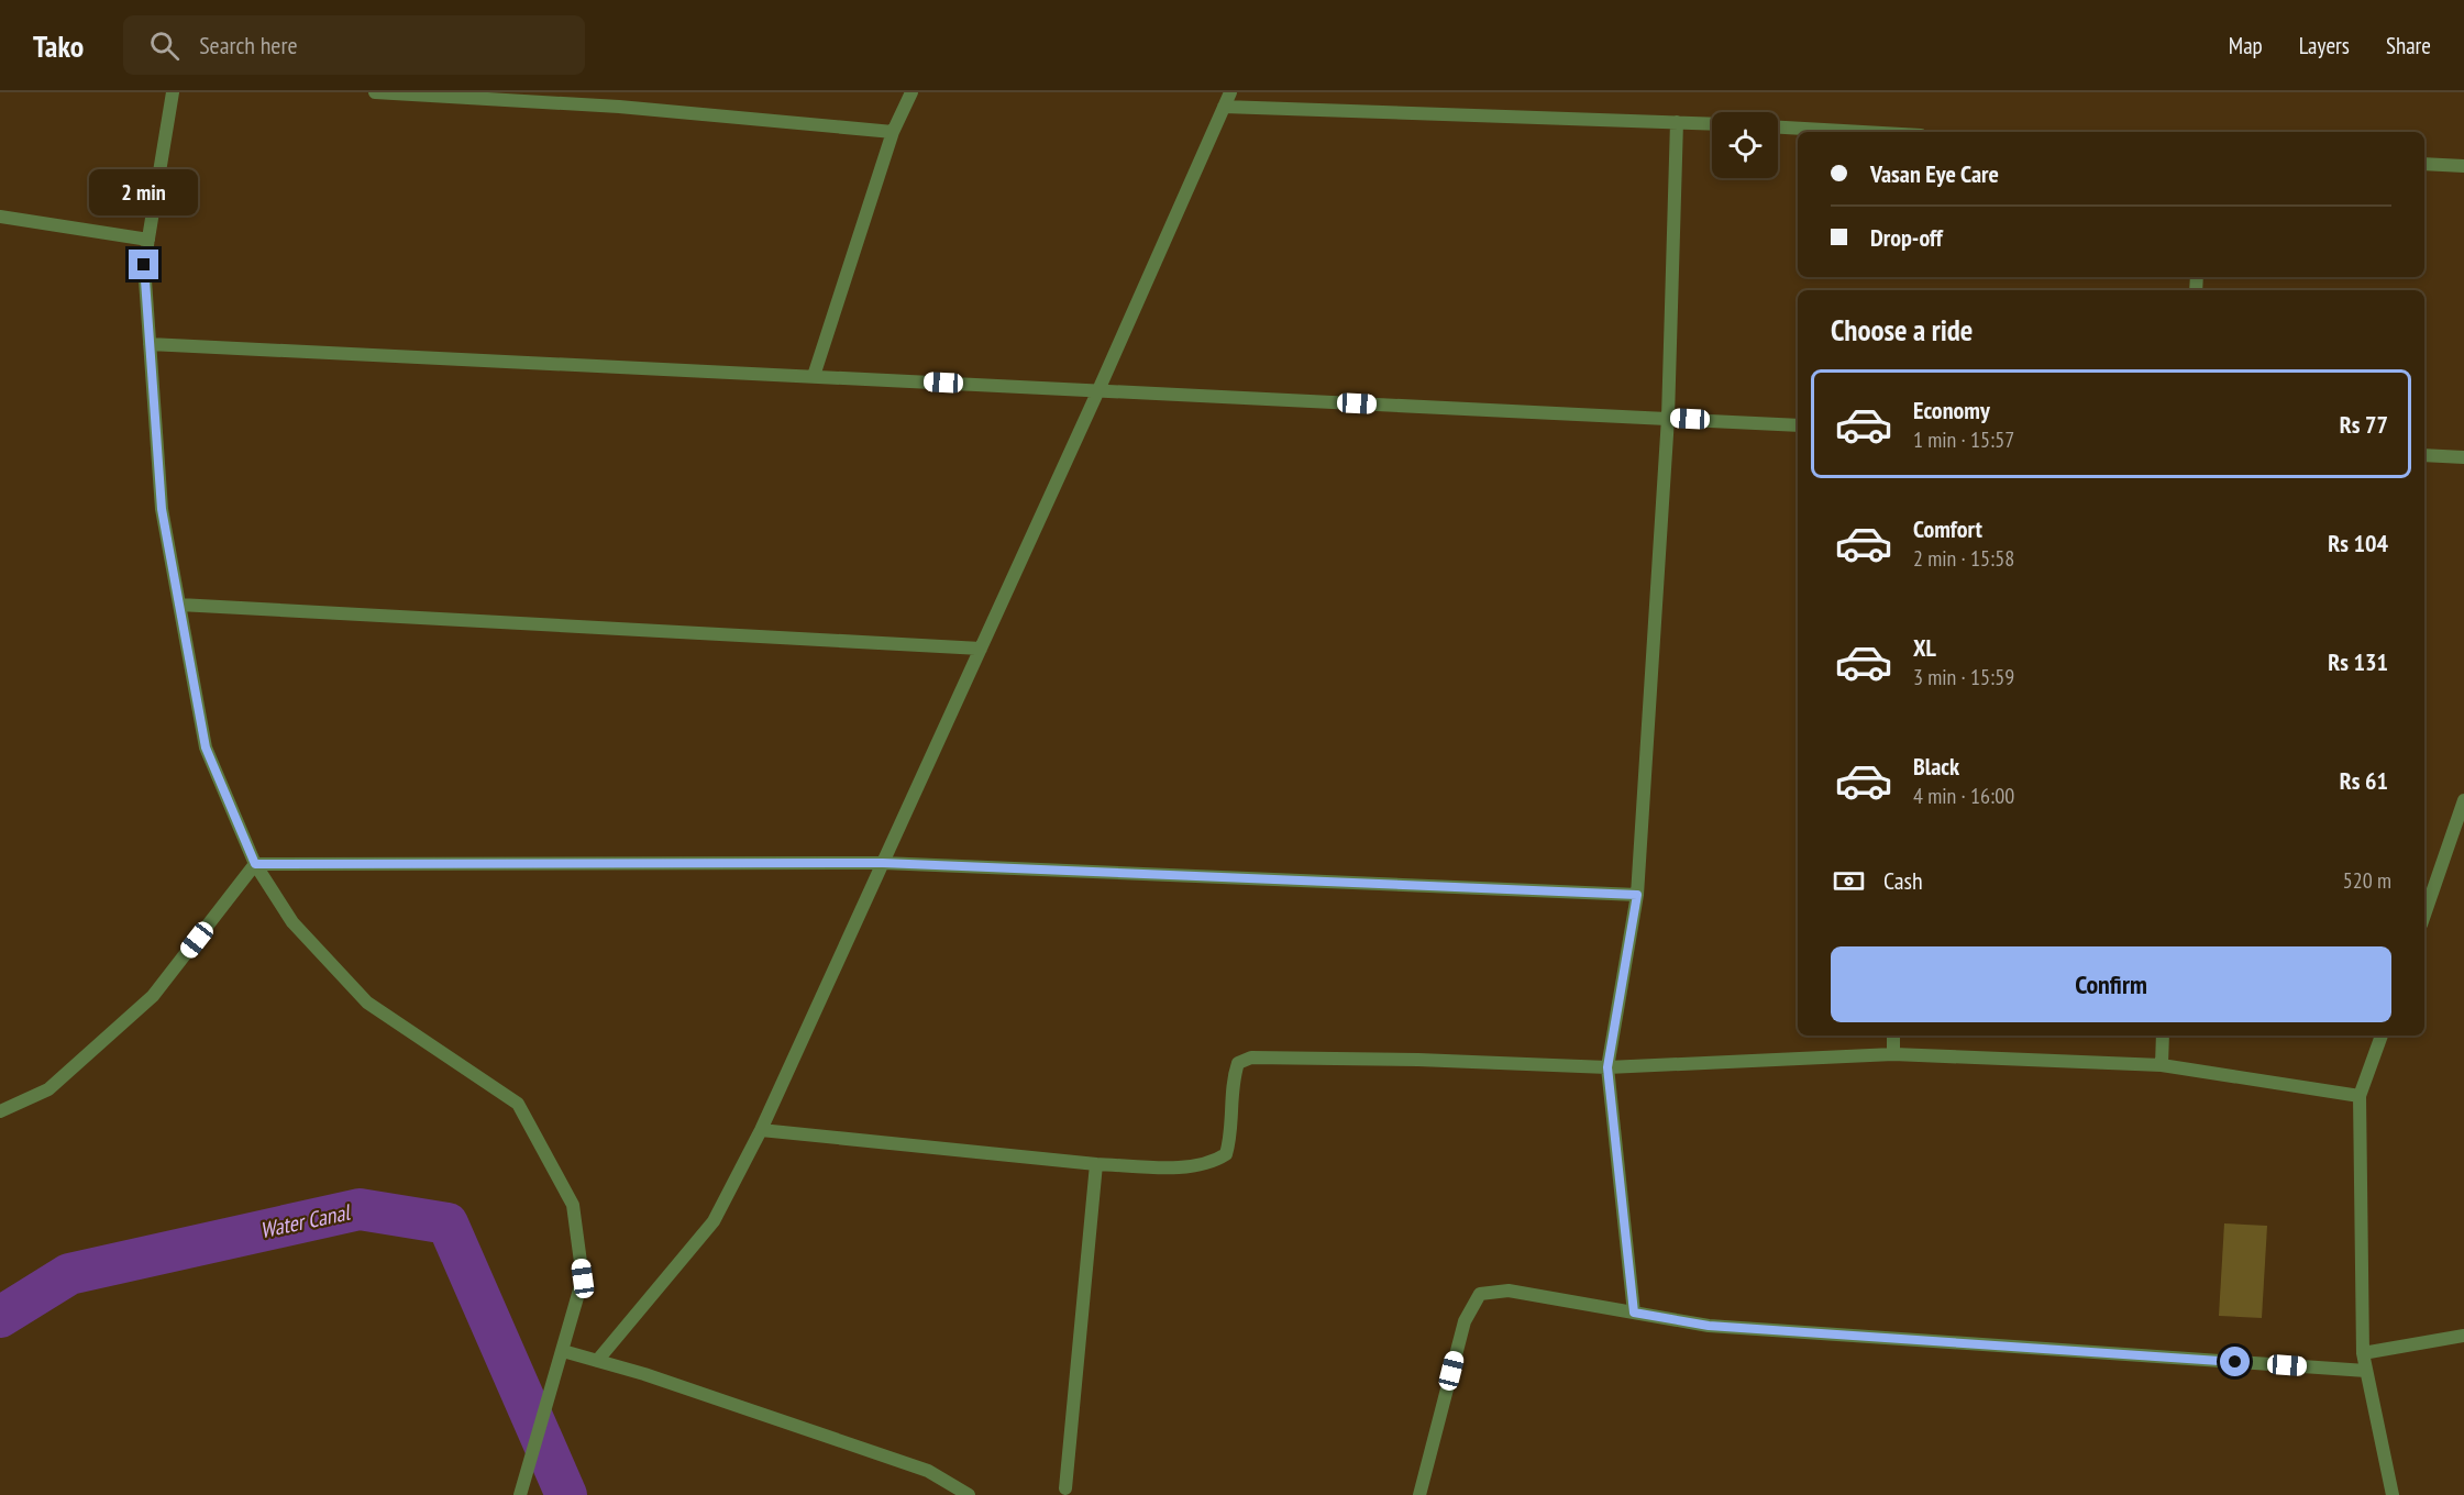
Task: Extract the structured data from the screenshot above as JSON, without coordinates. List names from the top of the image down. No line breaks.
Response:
{"water":["Water Canal"],"page":{"header":"Tako","search":"Search here","nav":["Map","Layers","Share"],"banner":["Vasan Eye Care","Drop-off"],"bubble":"2 min","heading":"Choose a ride","list":[{"name":"Economy","note":"1 min · 15:57","value":"Rs 77"},{"name":"Comfort","note":"2 min · 15:58","value":"Rs 104"},{"name":"XL","note":"3 min · 15:59","value":"Rs 131"},{"name":"Black","note":"4 min · 16:00","value":"Rs 61"}],"pay":["Cash","520 m"],"buttons":"Confirm"}}
